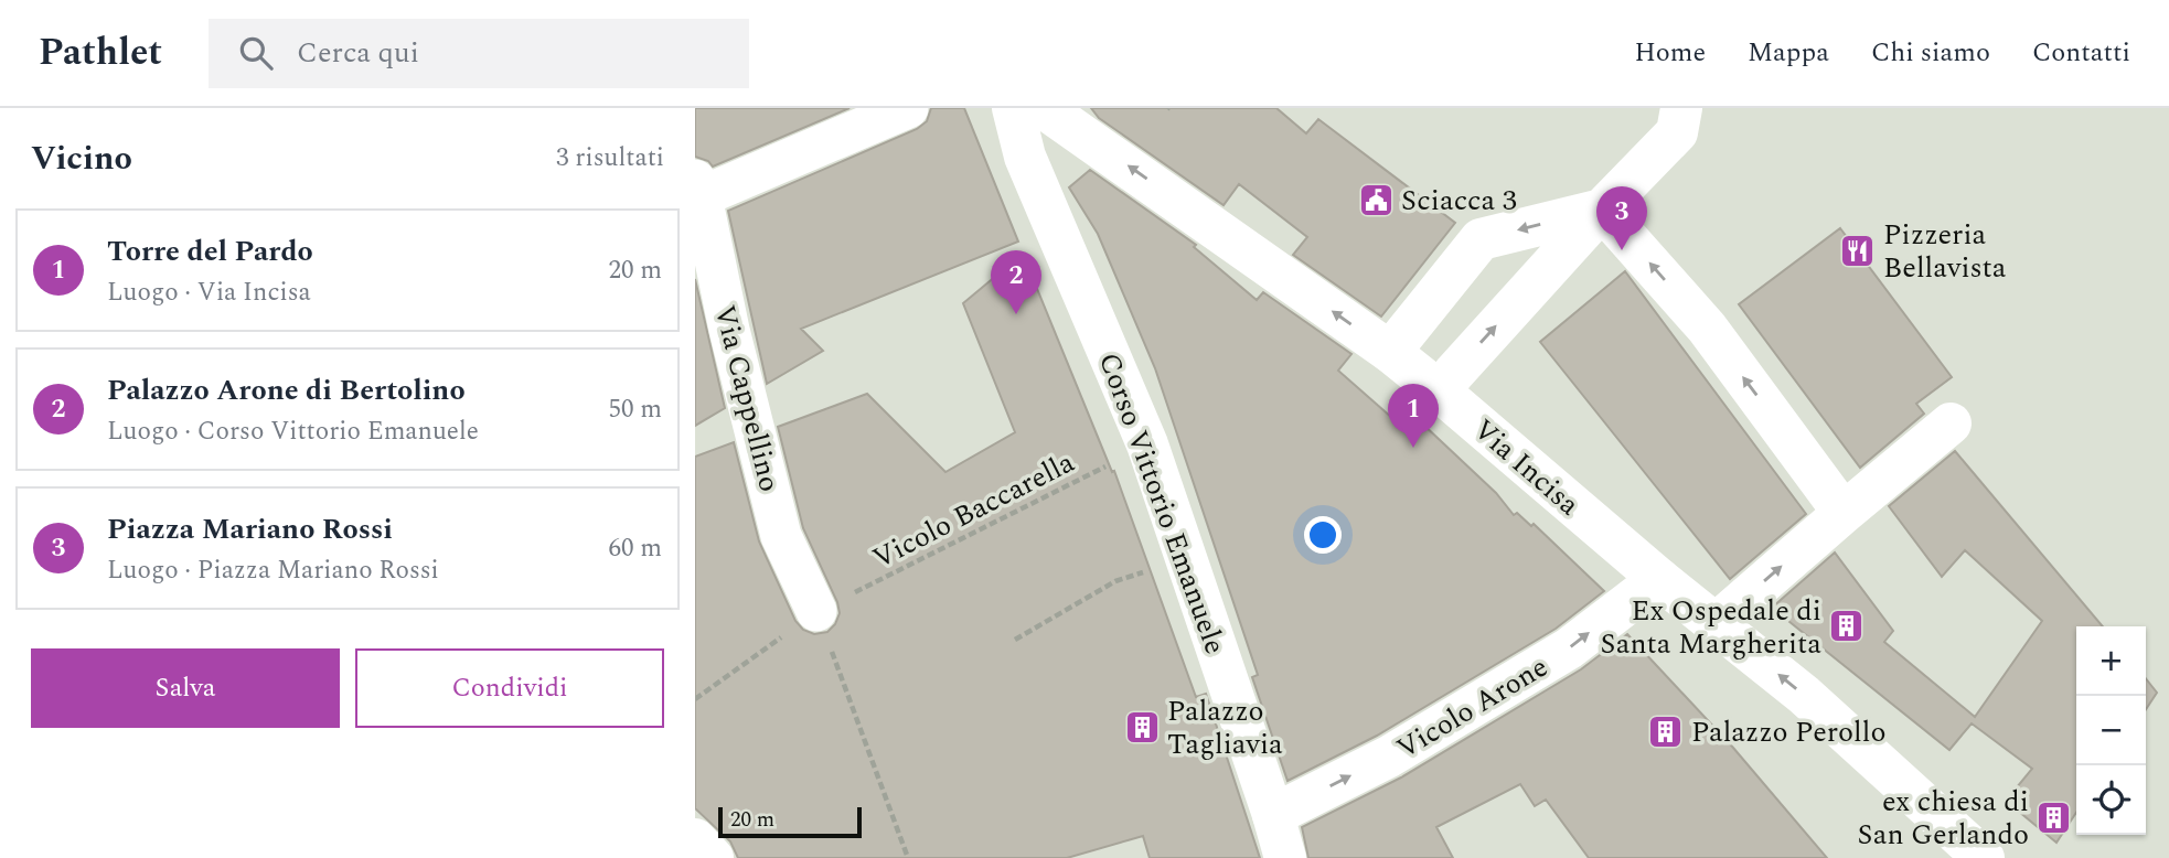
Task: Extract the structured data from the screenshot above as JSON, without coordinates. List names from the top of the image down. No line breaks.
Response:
{"streets":{"street":["Via Cappellino","Via Incisa","Corso Vittorio Emanuele","Vicolo Arone"],"path":["Vicolo Baccarella"]},"crossings":[["Via Cappellino","Vicolo Baccarella"],["Via Incisa","Vicolo Arone"],["Corso Vittorio Emanuele","Vicolo Baccarella"],["Corso Vittorio Emanuele","Vicolo Arone"]],"one_way":["Via Incisa","Vicolo Arone"],"places":{"public building":["Sciacca 3"],"restaurant":["Pizzeria Bellavista"],"building":["Ex Ospedale di Santa Margherita","Palazzo Tagliavia","Palazzo Perollo","ex chiesa di San Gerlando"]},"scale_bar":"20 m","page":{"header":"Pathlet","search":"Cerca qui","nav":["Home","Mappa","Chi siamo","Contatti"],"heading":["Vicino","3 risultati"],"pins":["3","2","1"],"list":[{"mark":"1","name":"Torre del Pardo","note":"Luogo · Via Incisa","value":"20 m"},{"mark":"2","name":"Palazzo Arone di Bertolino","note":"Luogo · Corso Vittorio Emanuele","value":"50 m"},{"mark":"3","name":"Piazza Mariano Rossi","note":"Luogo · Piazza Mariano Rossi","value":"60 m"}],"buttons":["Salva","Condividi"],"map_buttons":["+","−"],"scale":"20 m"}}
